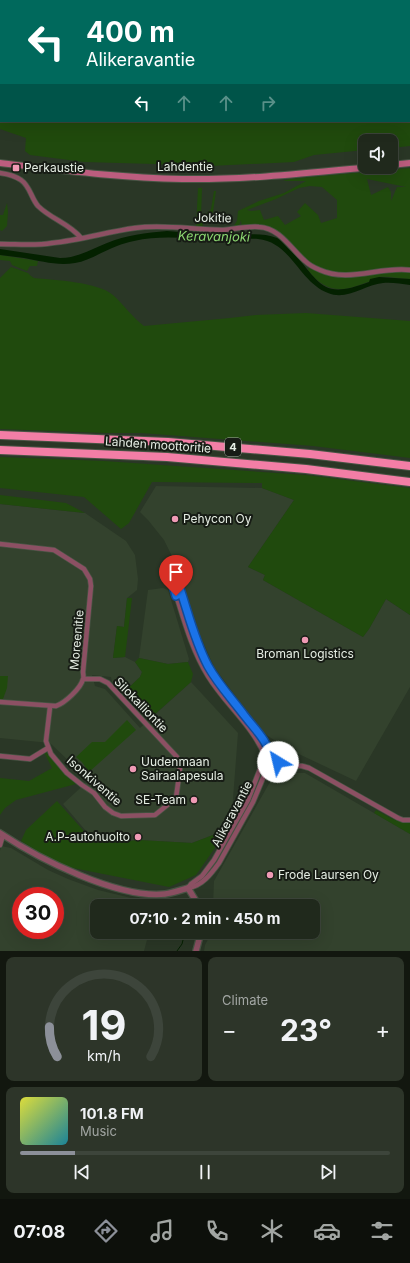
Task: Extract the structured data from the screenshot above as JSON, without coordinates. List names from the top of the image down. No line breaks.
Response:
{"streets":{"highway":["Lahden moottoritie","4"],"main road":["Lahdentie"],"street":["Jokitie","Moreenitie","Silokalliontie","Isonkiventie","Alikeravantie"]},"crossings":[["Moreenitie","Silokalliontie"],["Silokalliontie","Isonkiventie"]],"water":["Keravanjoki"],"places":{"transit":["Perkaustie"],"other":["Pehycon Oy","Broman Logistics","Uudenmaan Sairaalapesula","SE-Team","A.P-autohuolto","Frode Laursen Oy"]},"page":{"turn":["400 m","Alikeravantie"],"limit":"30","trip":"07:10 · 2 min · 450 m","tile":"Climate","heat":["−","23°","+"],"song":["101.8 FM","Music"],"tabs":"07:08","gauge":["19","km/h"]}}
